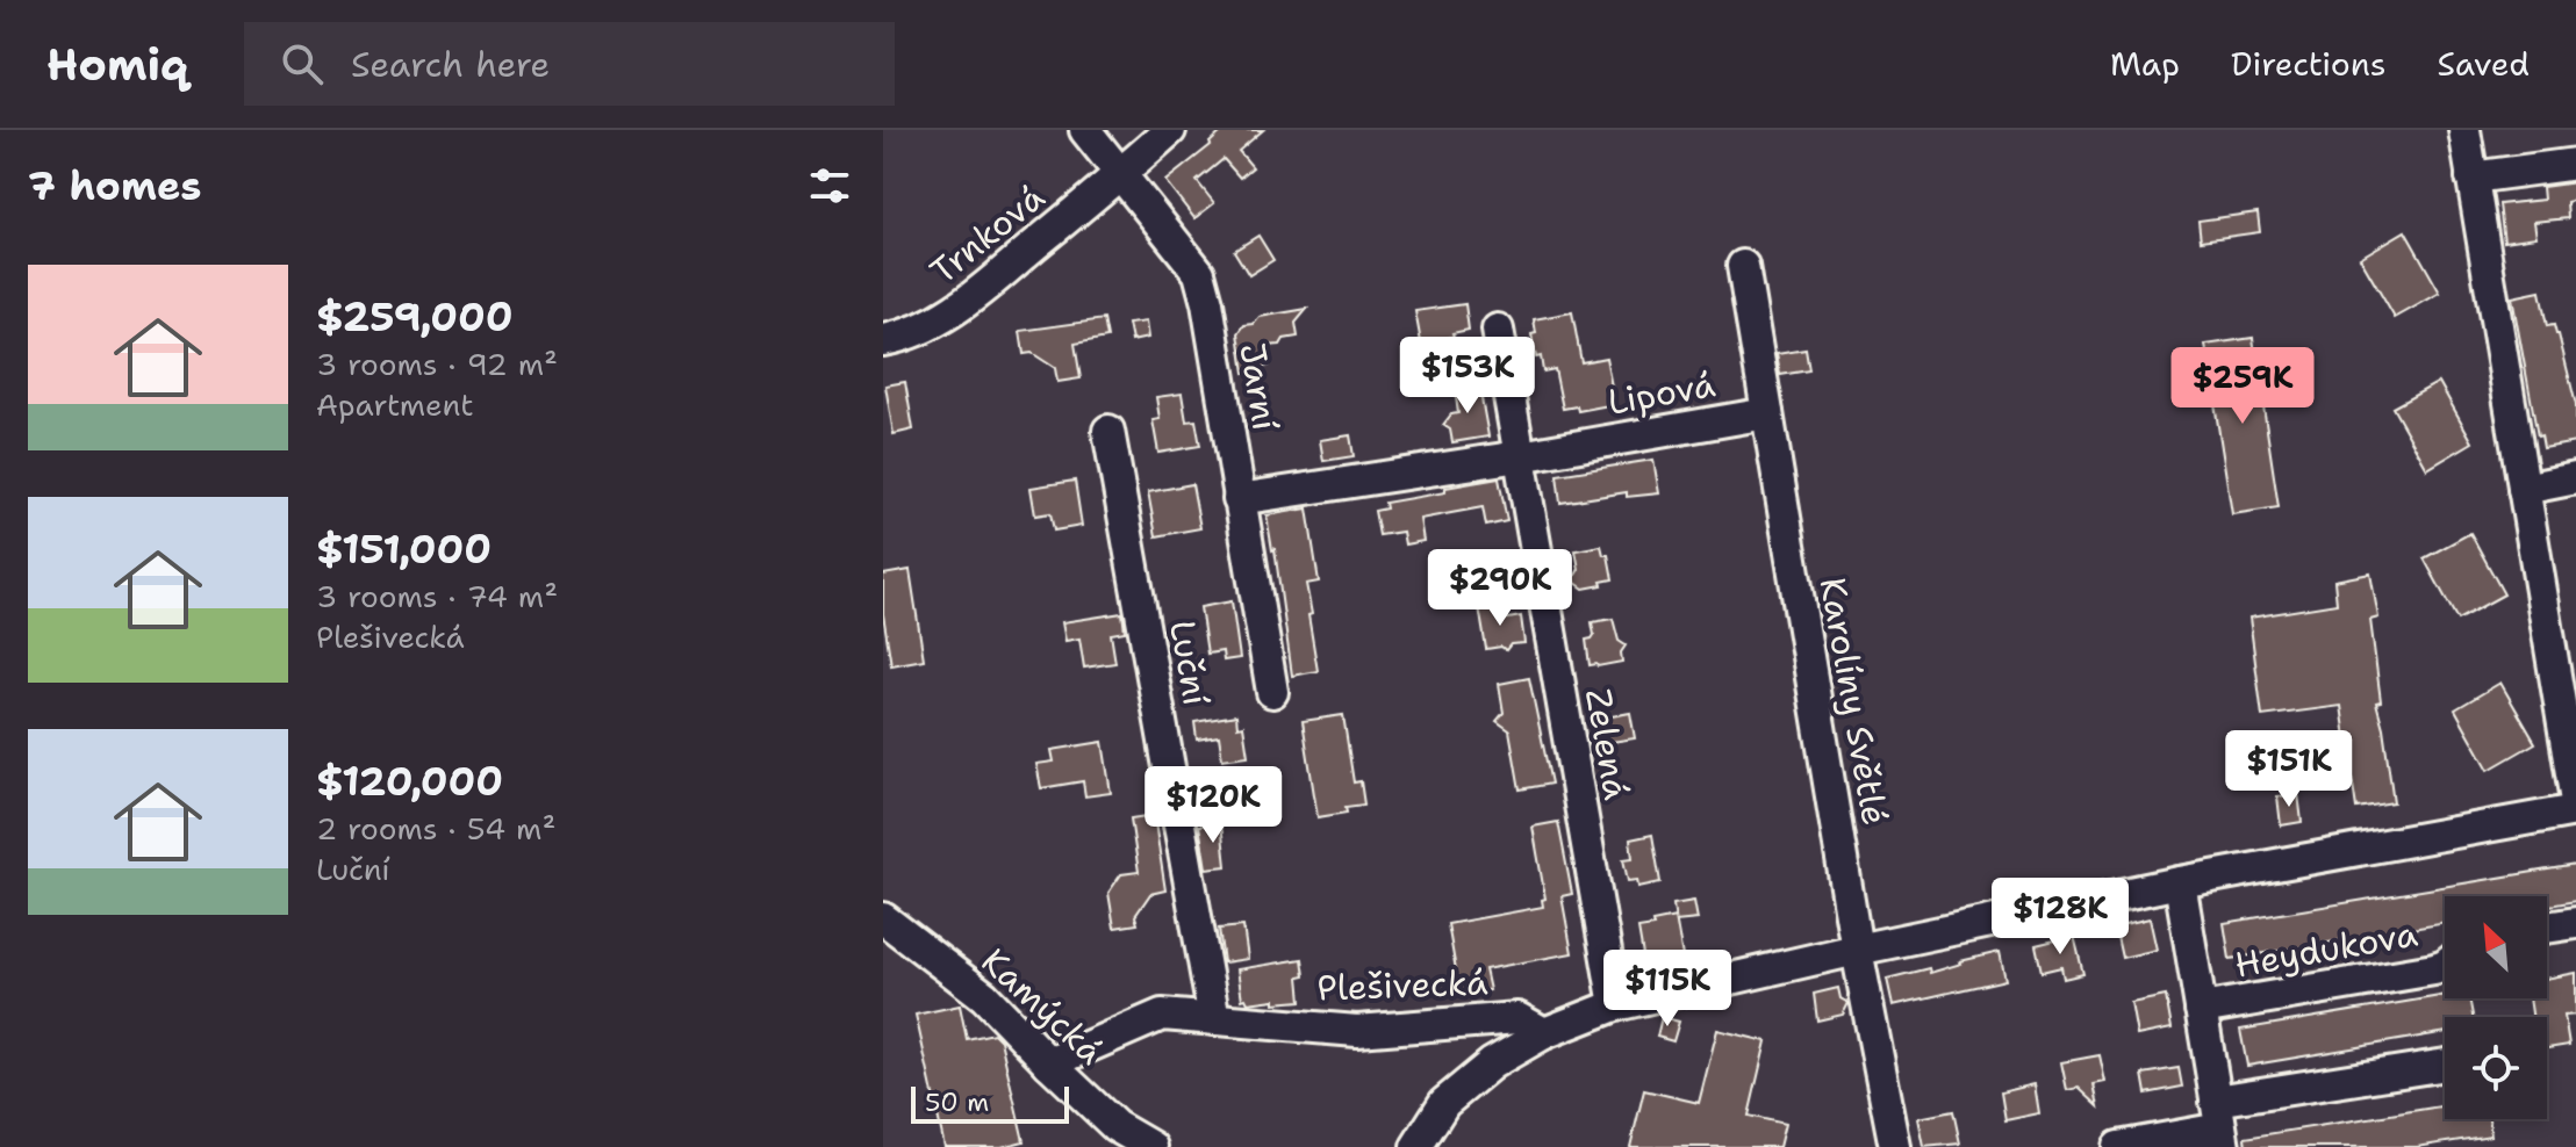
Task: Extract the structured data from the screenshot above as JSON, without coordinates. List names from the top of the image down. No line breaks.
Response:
{"streets":{"street":["Trnková","Jarní","Lipová","Luční","Karolíny Světlé","Zelená","Heydukova","Plešivecká","Kamýcká"]},"crossings":[["Trnková","Jarní"],["Jarní","Lipová"],["Lipová","Karolíny Světlé"],["Lipová","Zelená"],["Luční","Plešivecká"],["Plešivecká","Kamýcká"]],"scale_bar":"50 m","north":"top left","page":{"header":"Homiq","search":"Search here","nav":["Map","Directions","Saved"],"heading":"7 homes","list":[{"name":"$259,000","note":"3 rooms · 92 m² · Apartment"},{"name":"$151,000","note":"3 rooms · 74 m² · Plešivecká"},{"name":"$120,000","note":"2 rooms · 54 m² · Luční"}],"price":["$153K","$259K","$290K","$151K","$120K","$128K","$115K"],"scale":"50 m"}}
